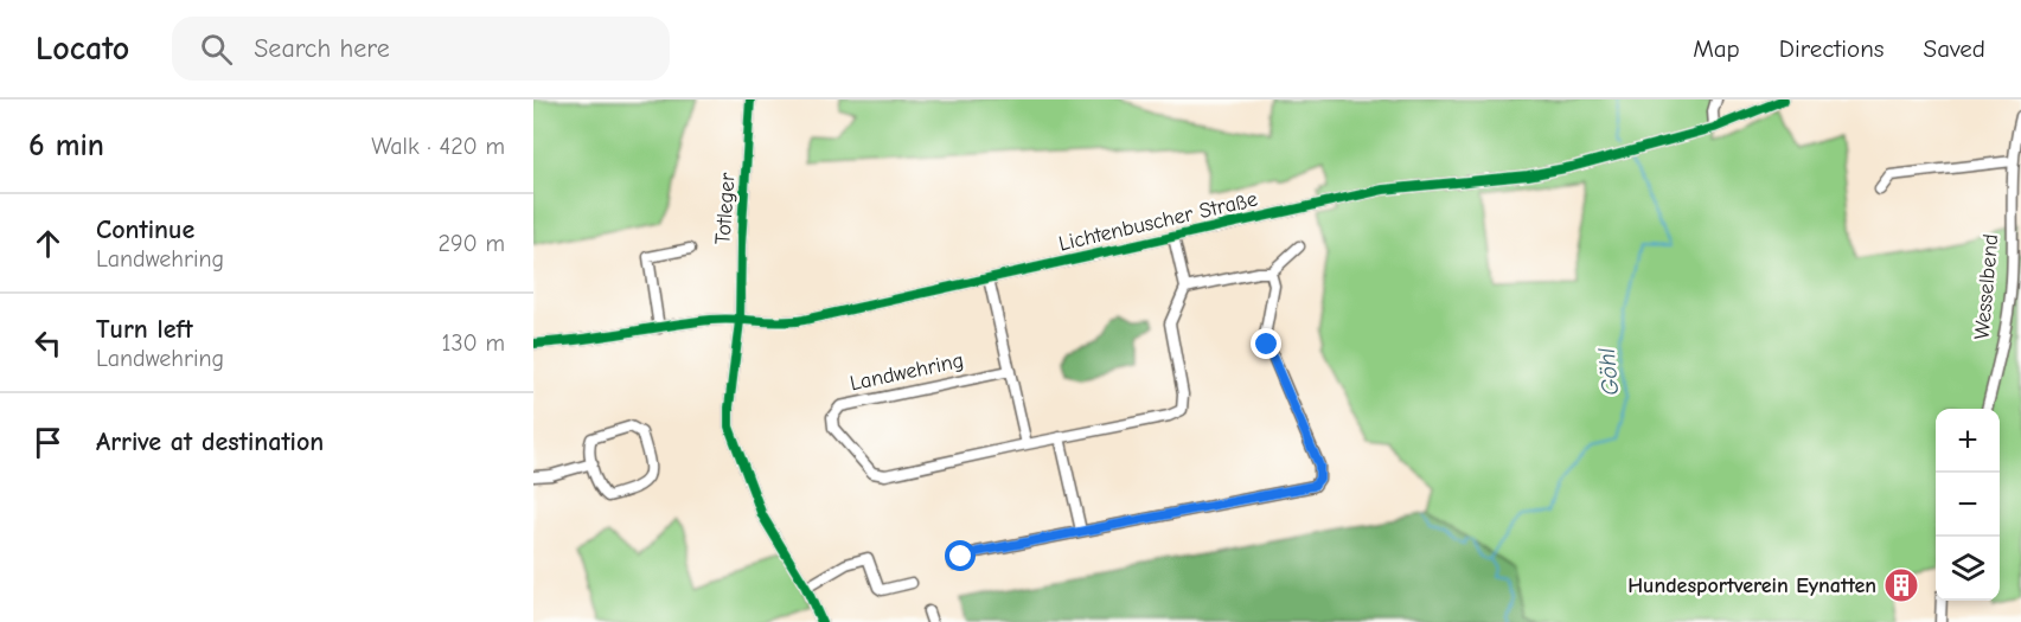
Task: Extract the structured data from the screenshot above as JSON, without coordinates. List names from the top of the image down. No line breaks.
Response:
{"streets":{"street":["Totleger","Lichtenbuscher Straße","Wesselbend","Landwehring"]},"crossings":[["Totleger","Lichtenbuscher Straße"]],"water":["Göhl"],"places":{"building":["Hundesportverein Eynatten"]},"page":{"header":"Locato","search":"Search here","nav":["Map","Directions","Saved"],"heading":["6 min","Walk · 420 m"],"list":[["Continue","Landwehring","290 m"],["Turn left","Landwehring","130 m"],"Arrive at destination"],"map_buttons":["+","−"]}}
